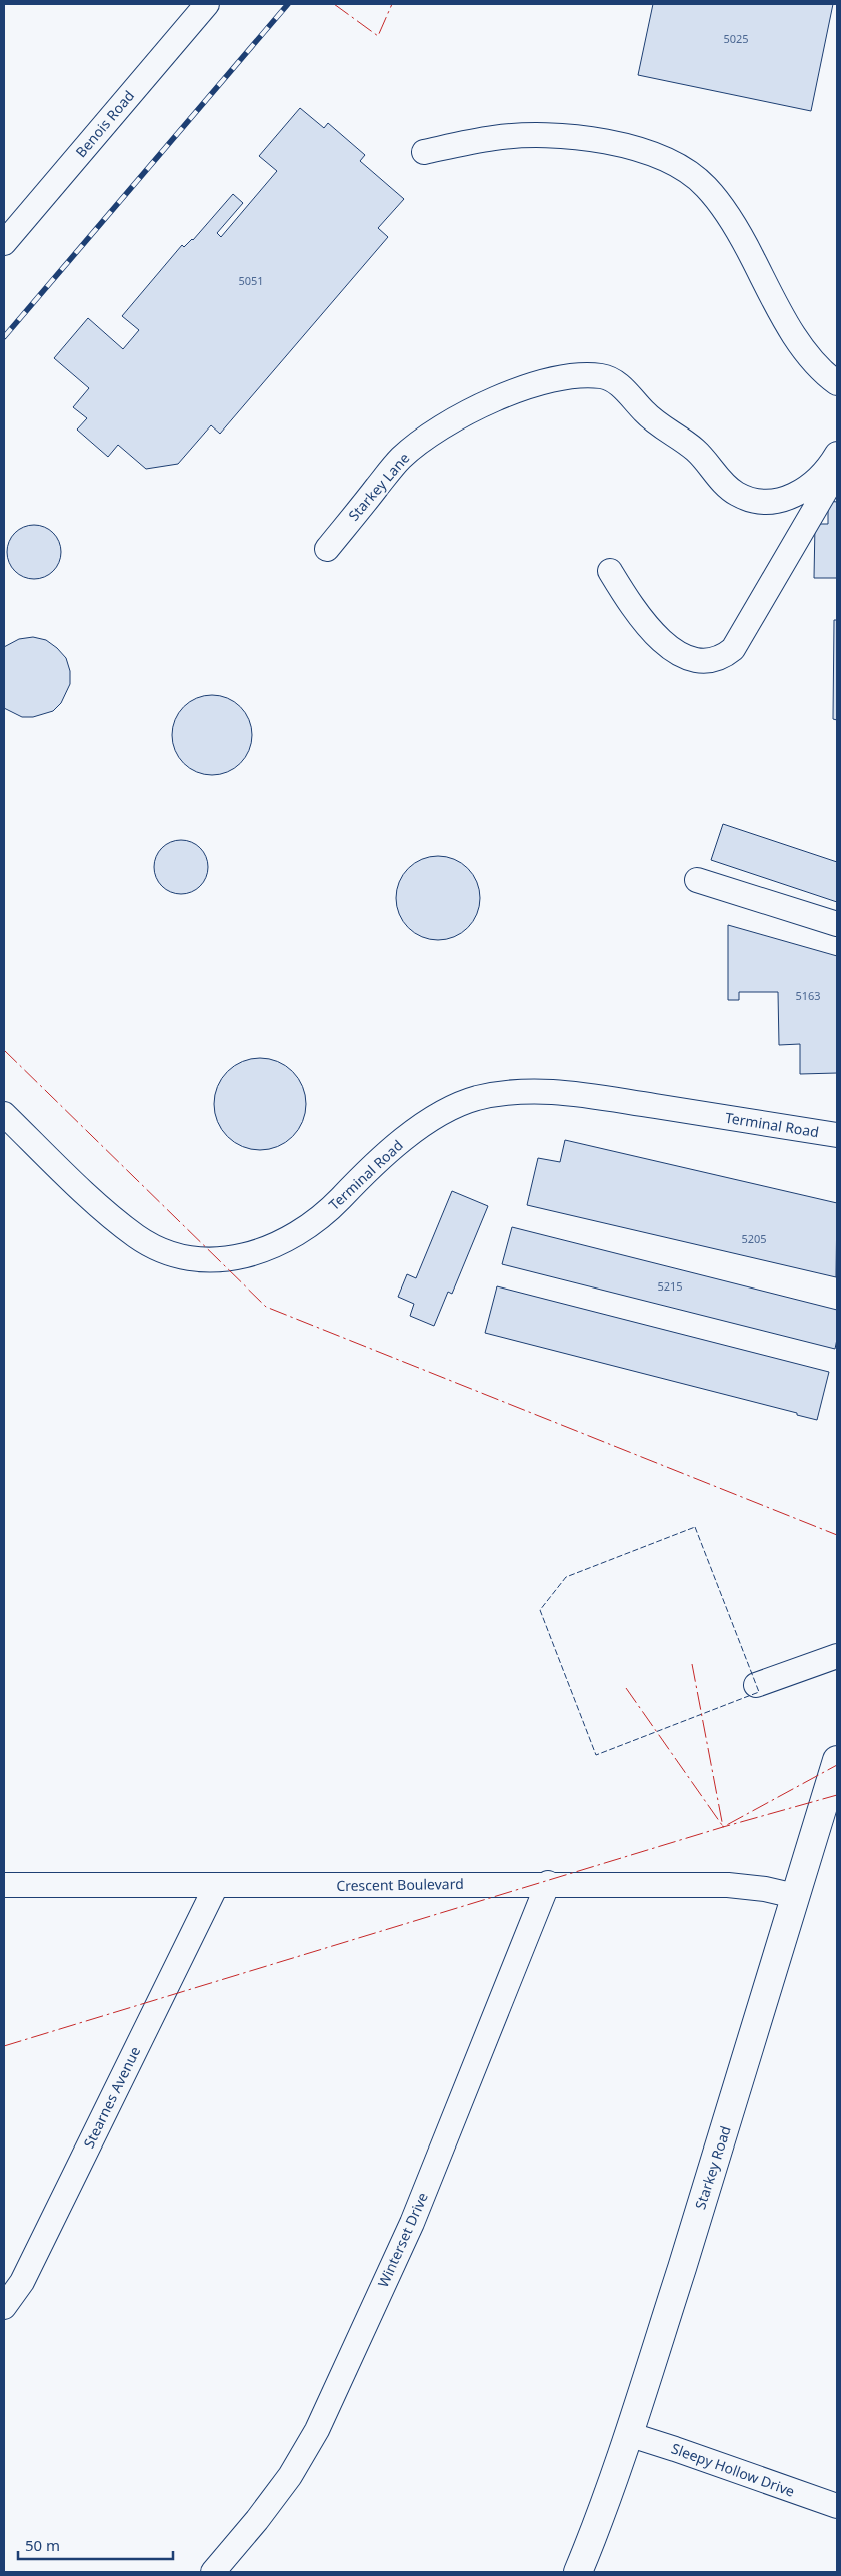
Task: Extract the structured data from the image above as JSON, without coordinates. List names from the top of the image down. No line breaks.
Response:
{"streets":{"main road":["Starkey Road"],"street":["Benois Road","Starkey Lane","Terminal Road","Crescent Boulevard","Stearnes Avenue","Winterset Drive","Sleepy Hollow Drive"]},"crossings":[["Crescent Boulevard","Stearnes Avenue"],["Crescent Boulevard","Starkey Road"],["Crescent Boulevard","Winterset Drive"],["Starkey Road","Sleepy Hollow Drive"]],"house_numbers":["5025","5051","5163","5205","5215"],"scale_bar":"50 m"}
